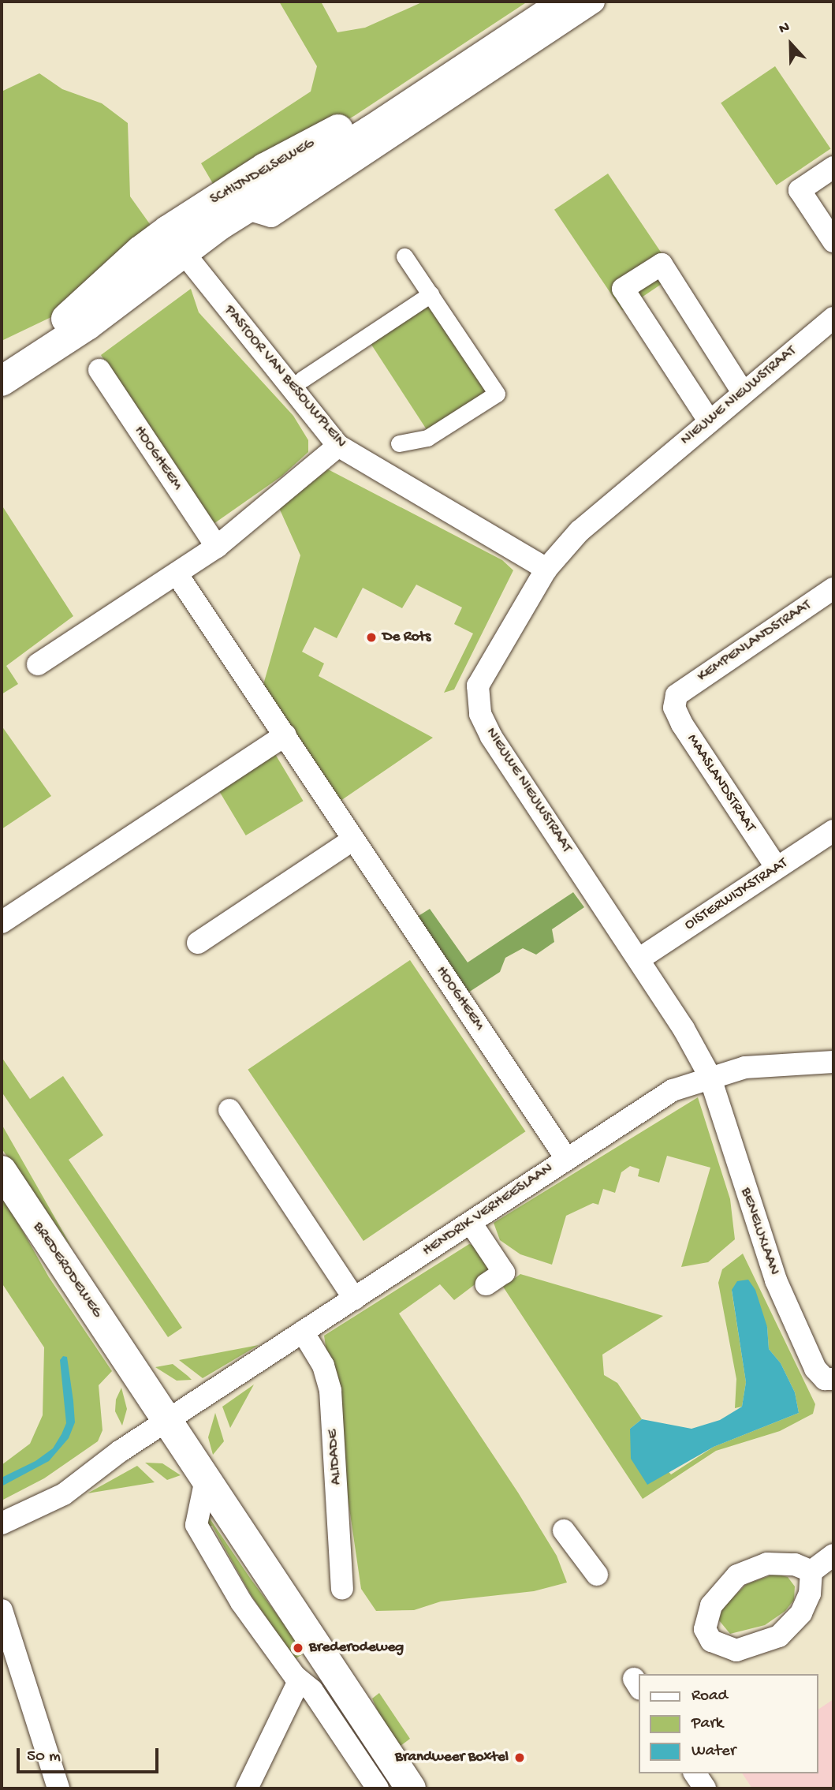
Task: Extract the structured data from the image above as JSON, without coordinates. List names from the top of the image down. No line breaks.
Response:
{"streets":{"main road":["SCHIJNDELSEWEG","BREDERODEWEG"],"street":["PASTOOR VAN BESOUWPLEIN","NIEUWE NIEUWSTRAAT","HOOGHEEM","KEMPENLANDSTRAAT","MAASLANDSTRAAT","OISTERWIJKSTRAAT","HENDRIK VERHEESLAAN","BENELUXLAAN","ALIDADE"]},"crossings":[["SCHIJNDELSEWEG","PASTOOR VAN BESOUWPLEIN"],["PASTOOR VAN BESOUWPLEIN","NIEUWE NIEUWSTRAAT"],["NIEUWE NIEUWSTRAAT","OISTERWIJKSTRAAT"],["NIEUWE NIEUWSTRAAT","HENDRIK VERHEESLAAN"],["NIEUWE NIEUWSTRAAT","BENELUXLAAN"],["HOOGHEEM","HENDRIK VERHEESLAAN"],["KEMPENLANDSTRAAT","MAASLANDSTRAAT"],["MAASLANDSTRAAT","OISTERWIJKSTRAAT"],["HENDRIK VERHEESLAAN","BENELUXLAAN"],["HENDRIK VERHEESLAAN","BREDERODEWEG"],["HENDRIK VERHEESLAAN","ALIDADE"]],"places":["De Rots","Brederodeweg","Brandweer Boxtel"],"legend":["Road","Park","Water"],"scale_bar":"50 m","north":"top"}
